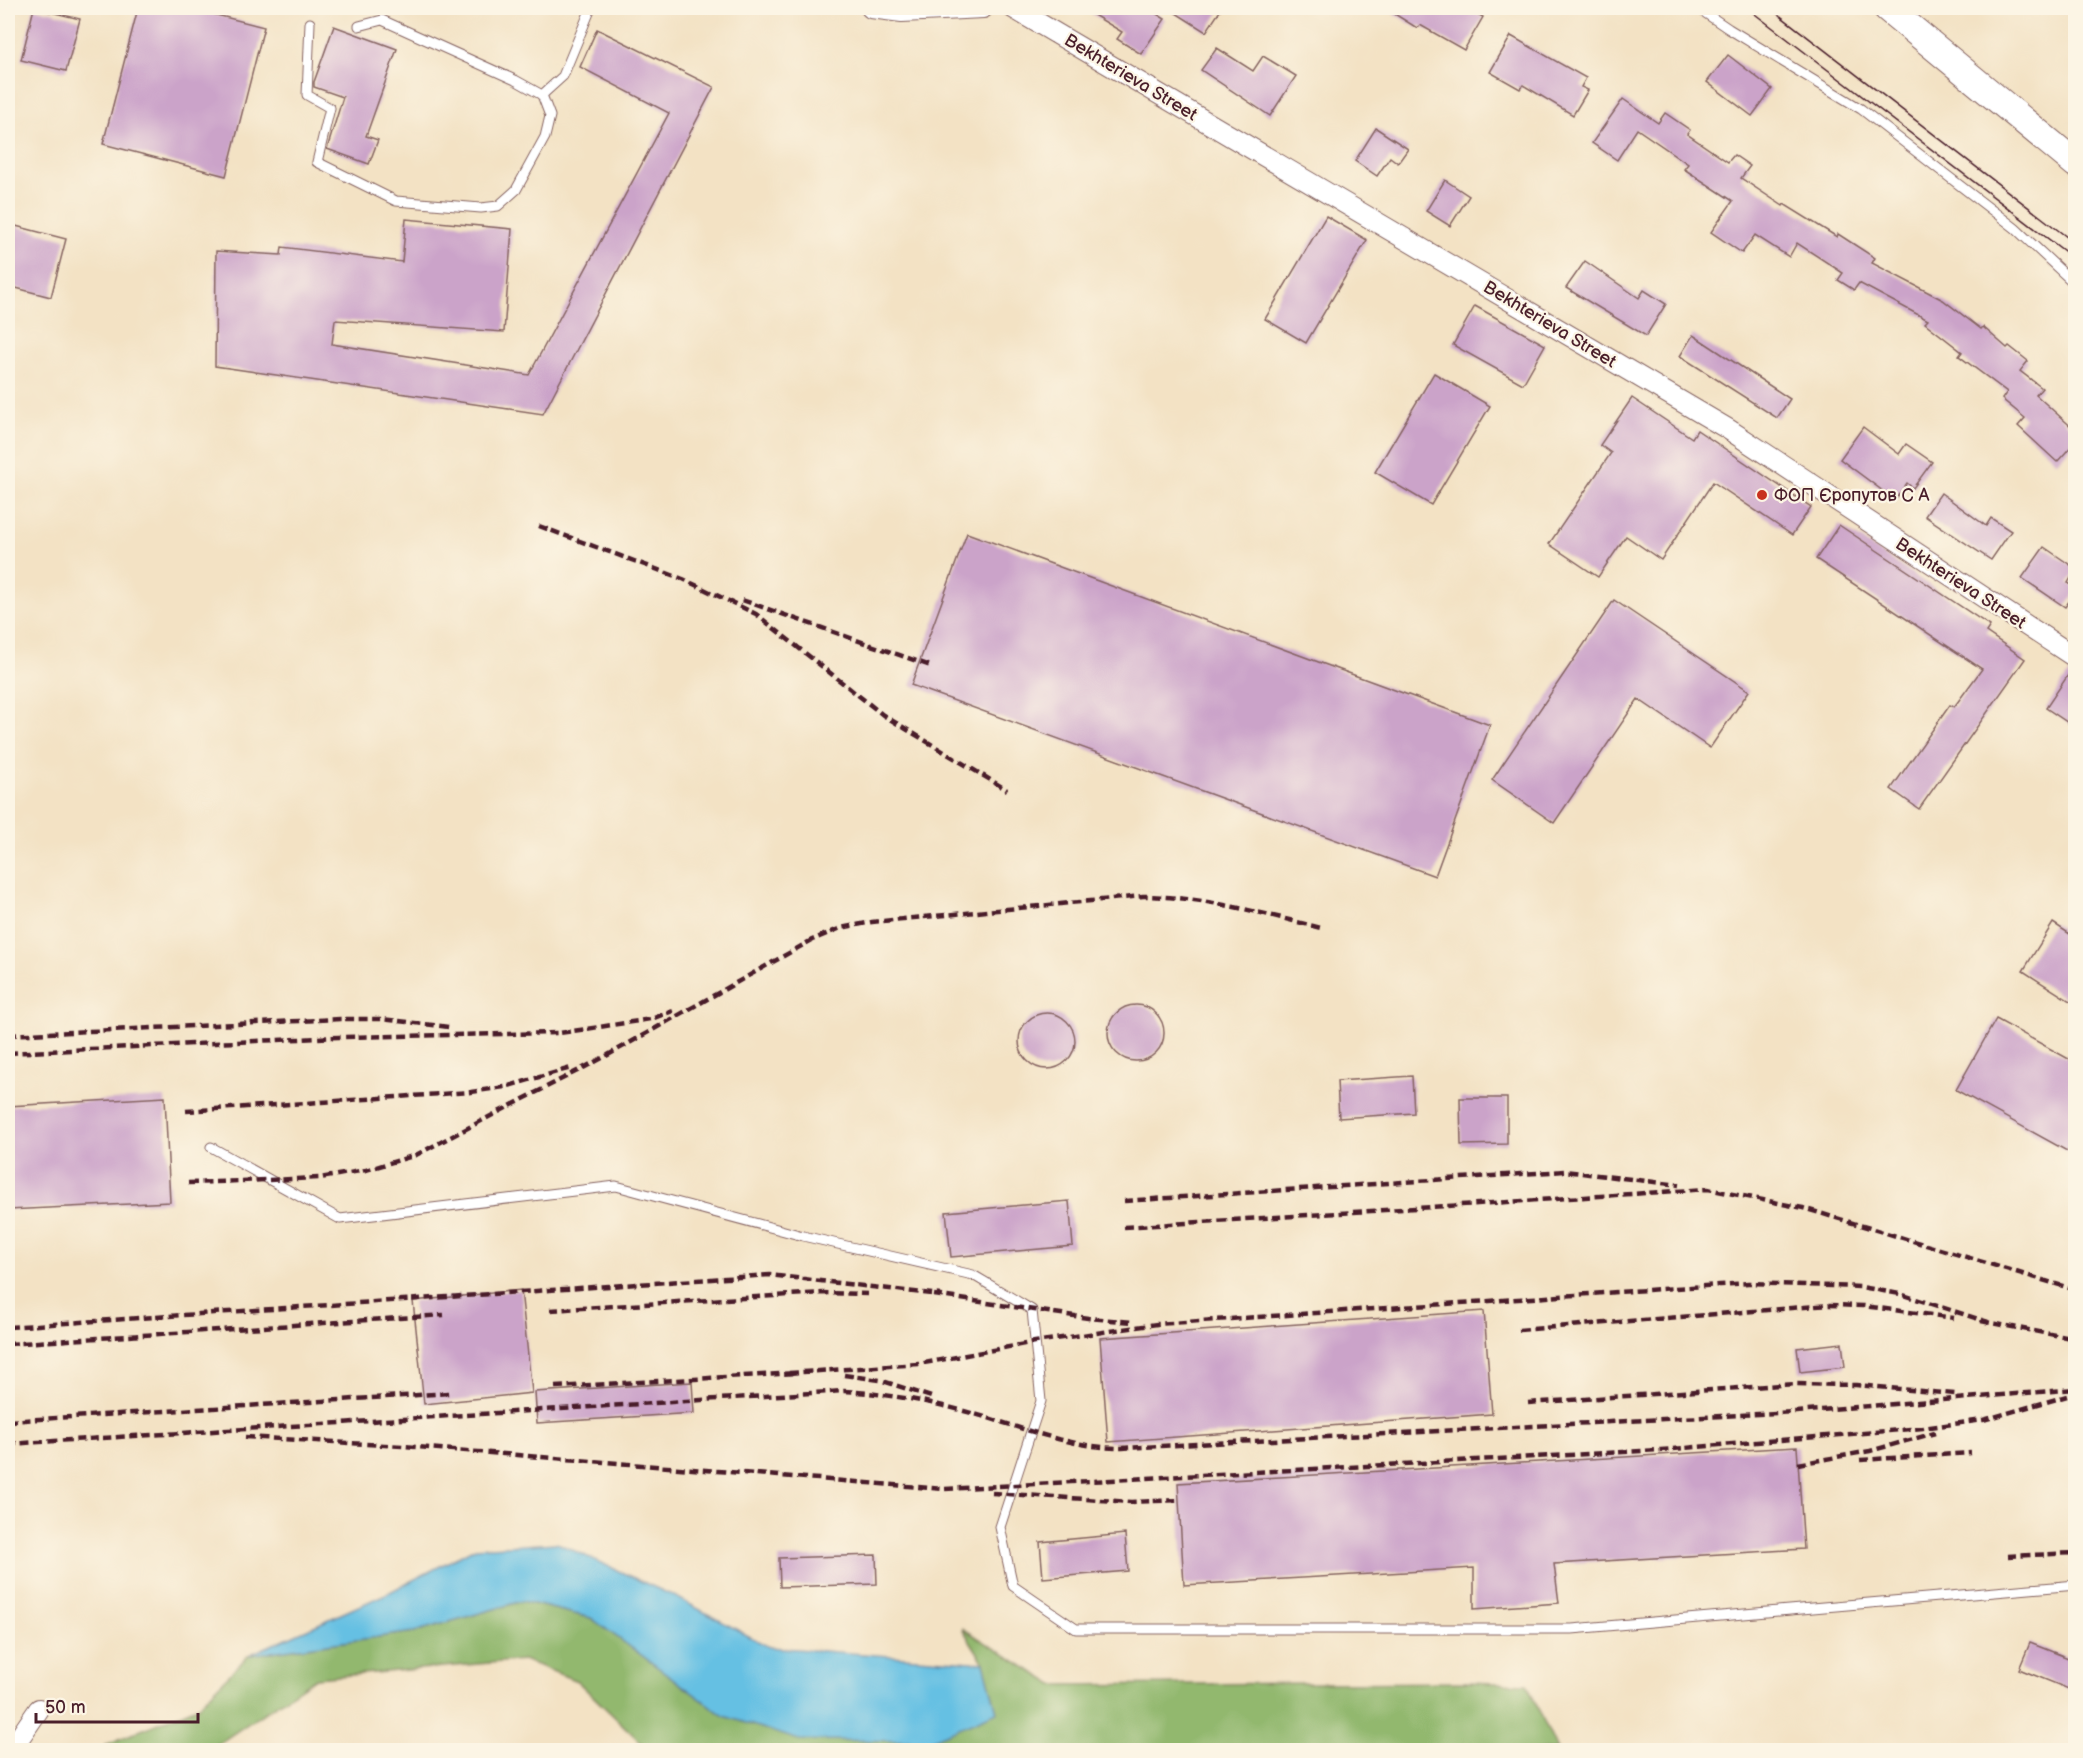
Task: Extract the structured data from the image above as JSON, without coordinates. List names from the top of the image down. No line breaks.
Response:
{"streets":{"street":["Bekhterieva Street"]},"places":["ФОП Єропутов С А"],"scale_bar":"50 m"}
